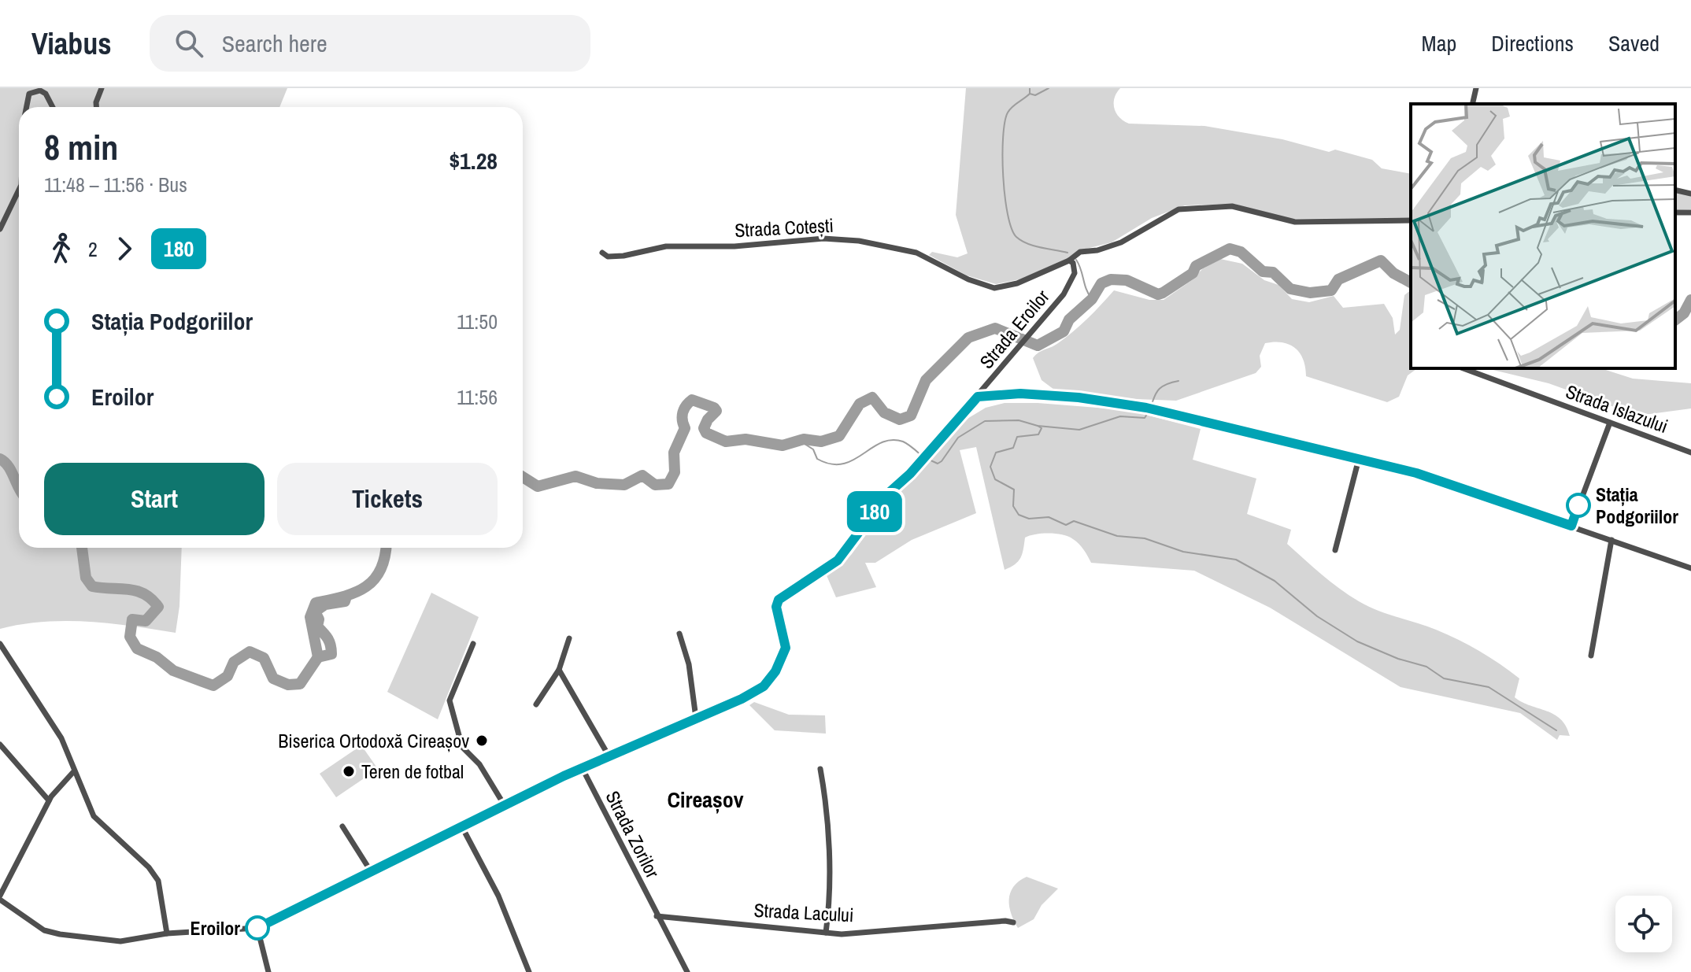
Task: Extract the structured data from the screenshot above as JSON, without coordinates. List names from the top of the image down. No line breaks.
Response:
{"streets":{"street":["Strada Cotești","Strada Eroilor","Strada Islazului","Strada Zorilor","Strada Lacului"]},"crossings":[["Strada Cotești","Strada Eroilor"],["Strada Eroilor","Strada Zorilor"],["Strada Zorilor","Strada Lacului"]],"districts":["Cireașov"],"places":["Stația Podgoriilor","Biserica Ortodoxă Cireașov","Teren de fotbal","Eroilor"],"lines":["bus line 180"],"page":{"header":"Viabus","search":"Search here","nav":["Map","Directions","Saved"],"on_map":"180","heading":["8 min","11:48 – 11:56 · Bus","$1.28"],"legs":["2","180"],"list":[{"name":"Stația Podgoriilor","value":"11:50"},{"name":"Eroilor","value":"11:56"}],"buttons":["Start","Tickets"]}}
